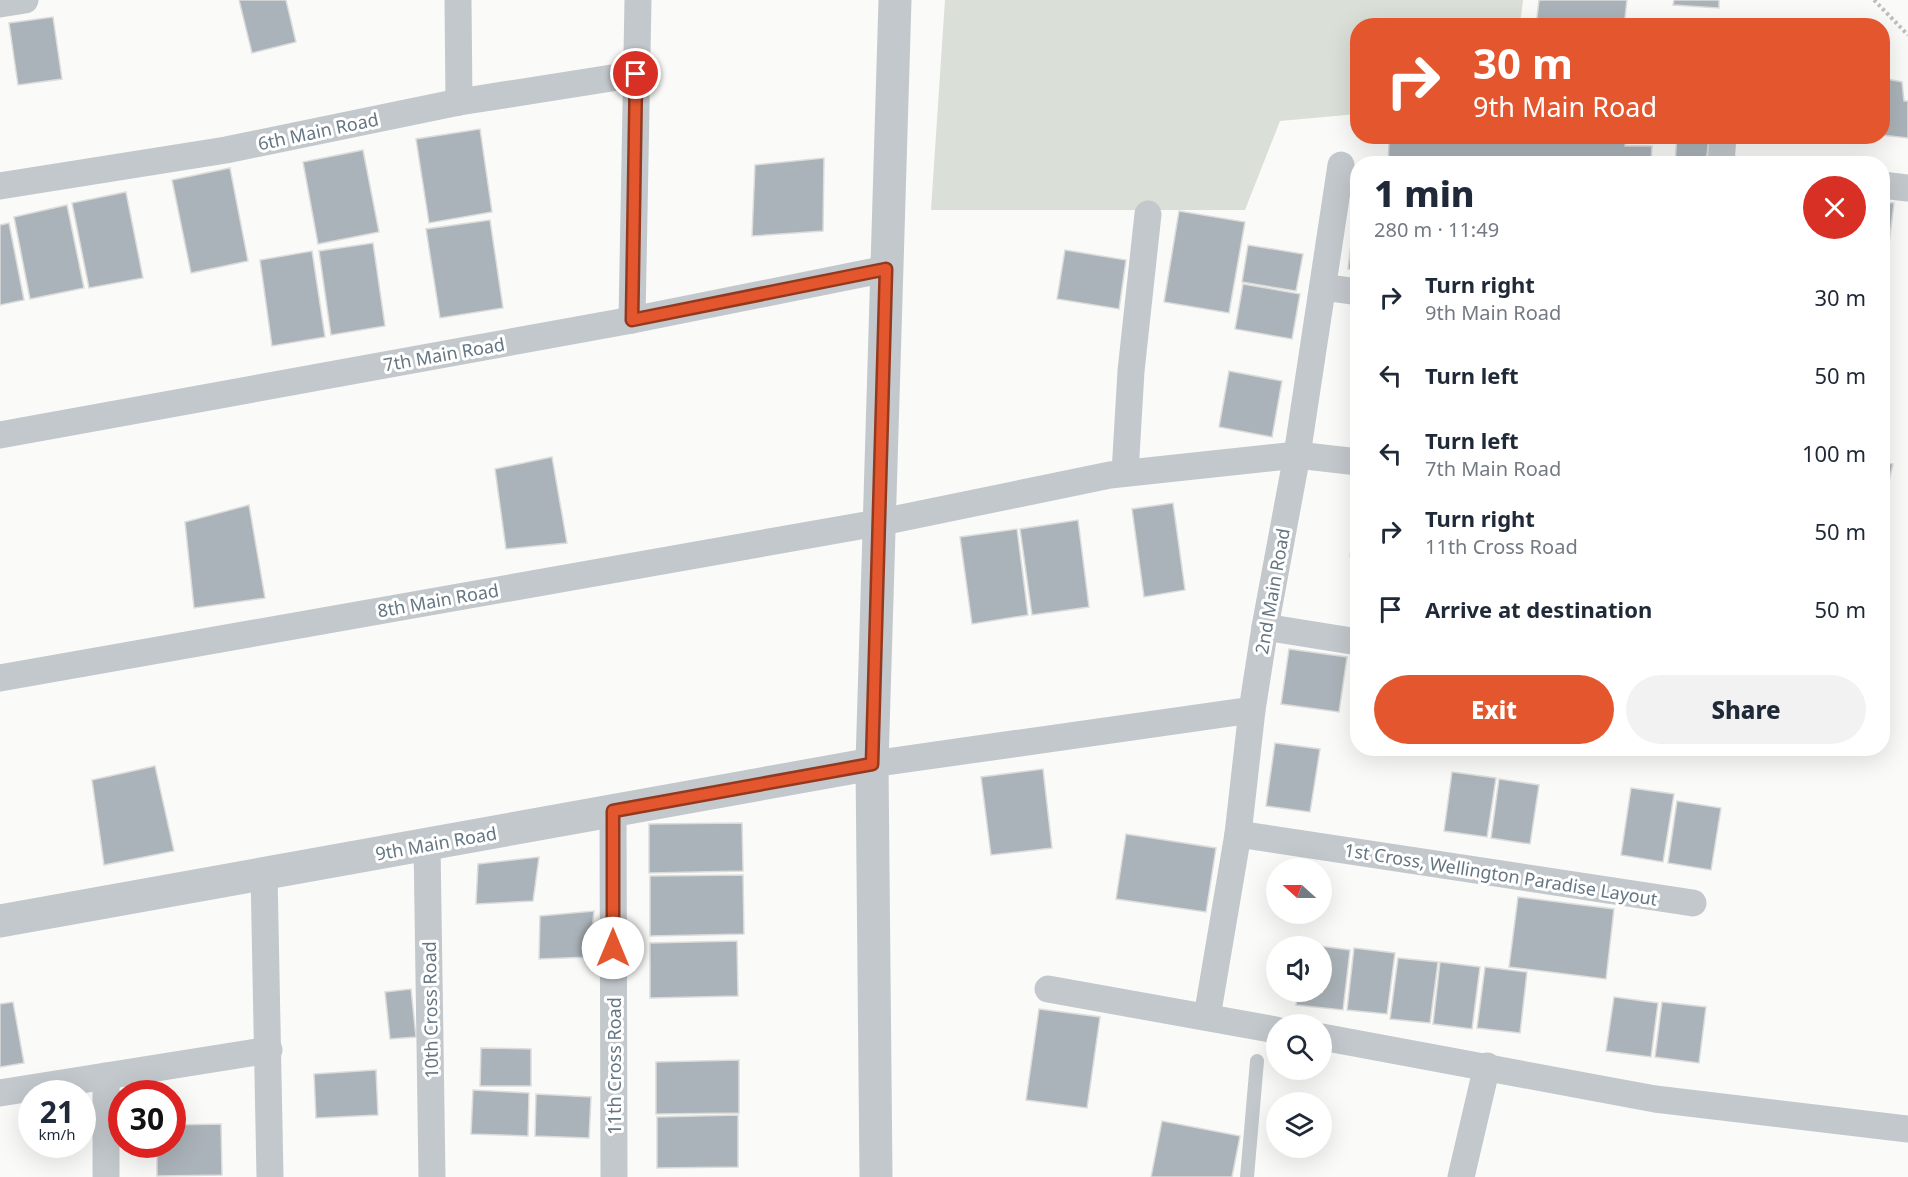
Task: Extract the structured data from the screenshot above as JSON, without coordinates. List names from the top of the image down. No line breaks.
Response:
{"streets":{"street":["6th Main Road","7th Main Road","2nd Main Road","8th Main Road","9th Main Road","1st Cross, Wellington Paradise Layout","10th Cross Road","11th Cross Road"]},"crossings":[["2nd Main Road","8th Main Road"],["2nd Main Road","1st Cross, Wellington Paradise Layout"],["9th Main Road","10th Cross Road"],["9th Main Road","11th Cross Road"]],"north":"left","page":{"turn":["30 m","9th Main Road"],"heading":["1 min","280 m · 11:49"],"list":[{"name":"Turn right","note":"9th Main Road","value":"30 m"},{"name":"Turn left","value":"50 m"},{"name":"Turn left","note":"7th Main Road","value":"100 m"},{"name":"Turn right","note":"11th Cross Road","value":"50 m"},{"name":"Arrive at destination","value":"50 m"}],"buttons":["Exit","Share"],"speed":"21 km/h","limit":"30"}}
